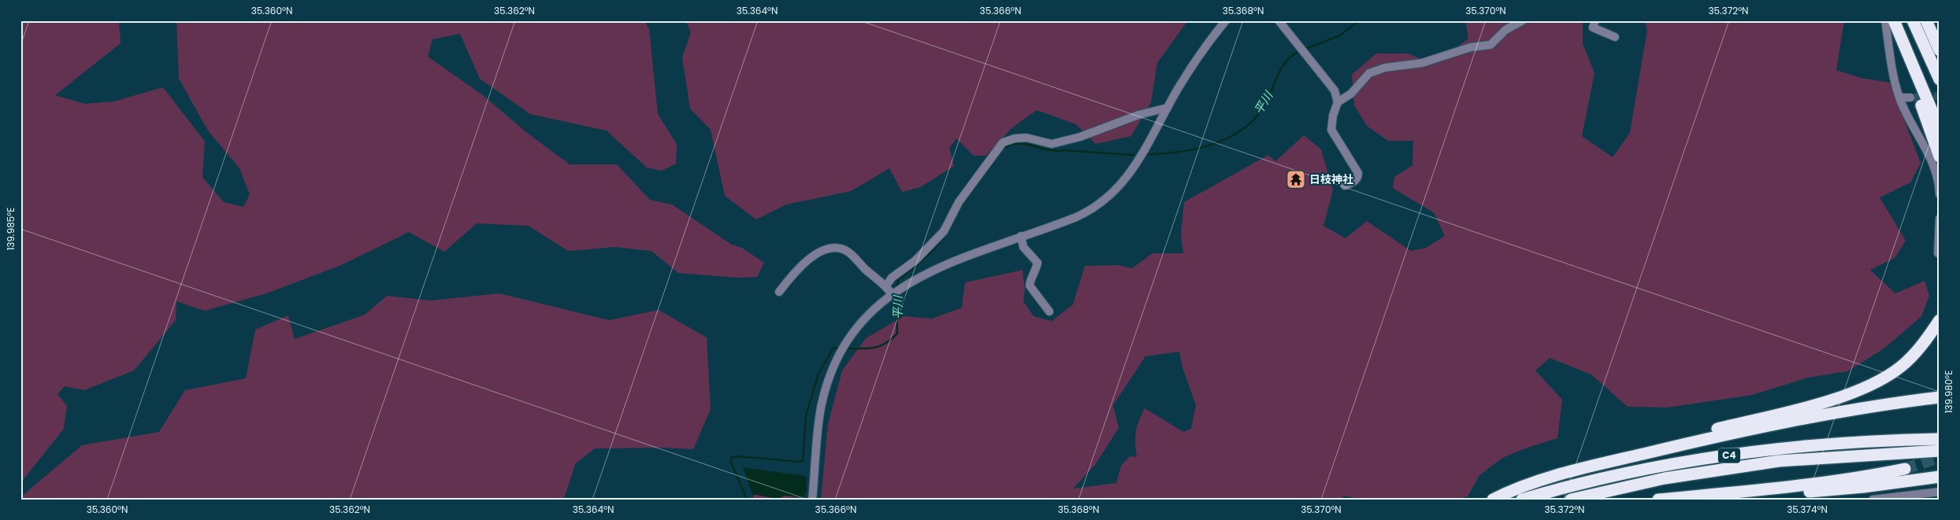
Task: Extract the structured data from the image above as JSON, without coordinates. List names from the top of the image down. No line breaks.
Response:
{"streets":{"highway":["C4"]},"water":["平川"],"places":{"temple":["日枝神社"]},"coordinates":["35.360°N","35.362°N","35.364°N","35.366°N","35.368°N","35.370°N","35.372°N","139.985°E","139.980°E","35.374°N"]}
